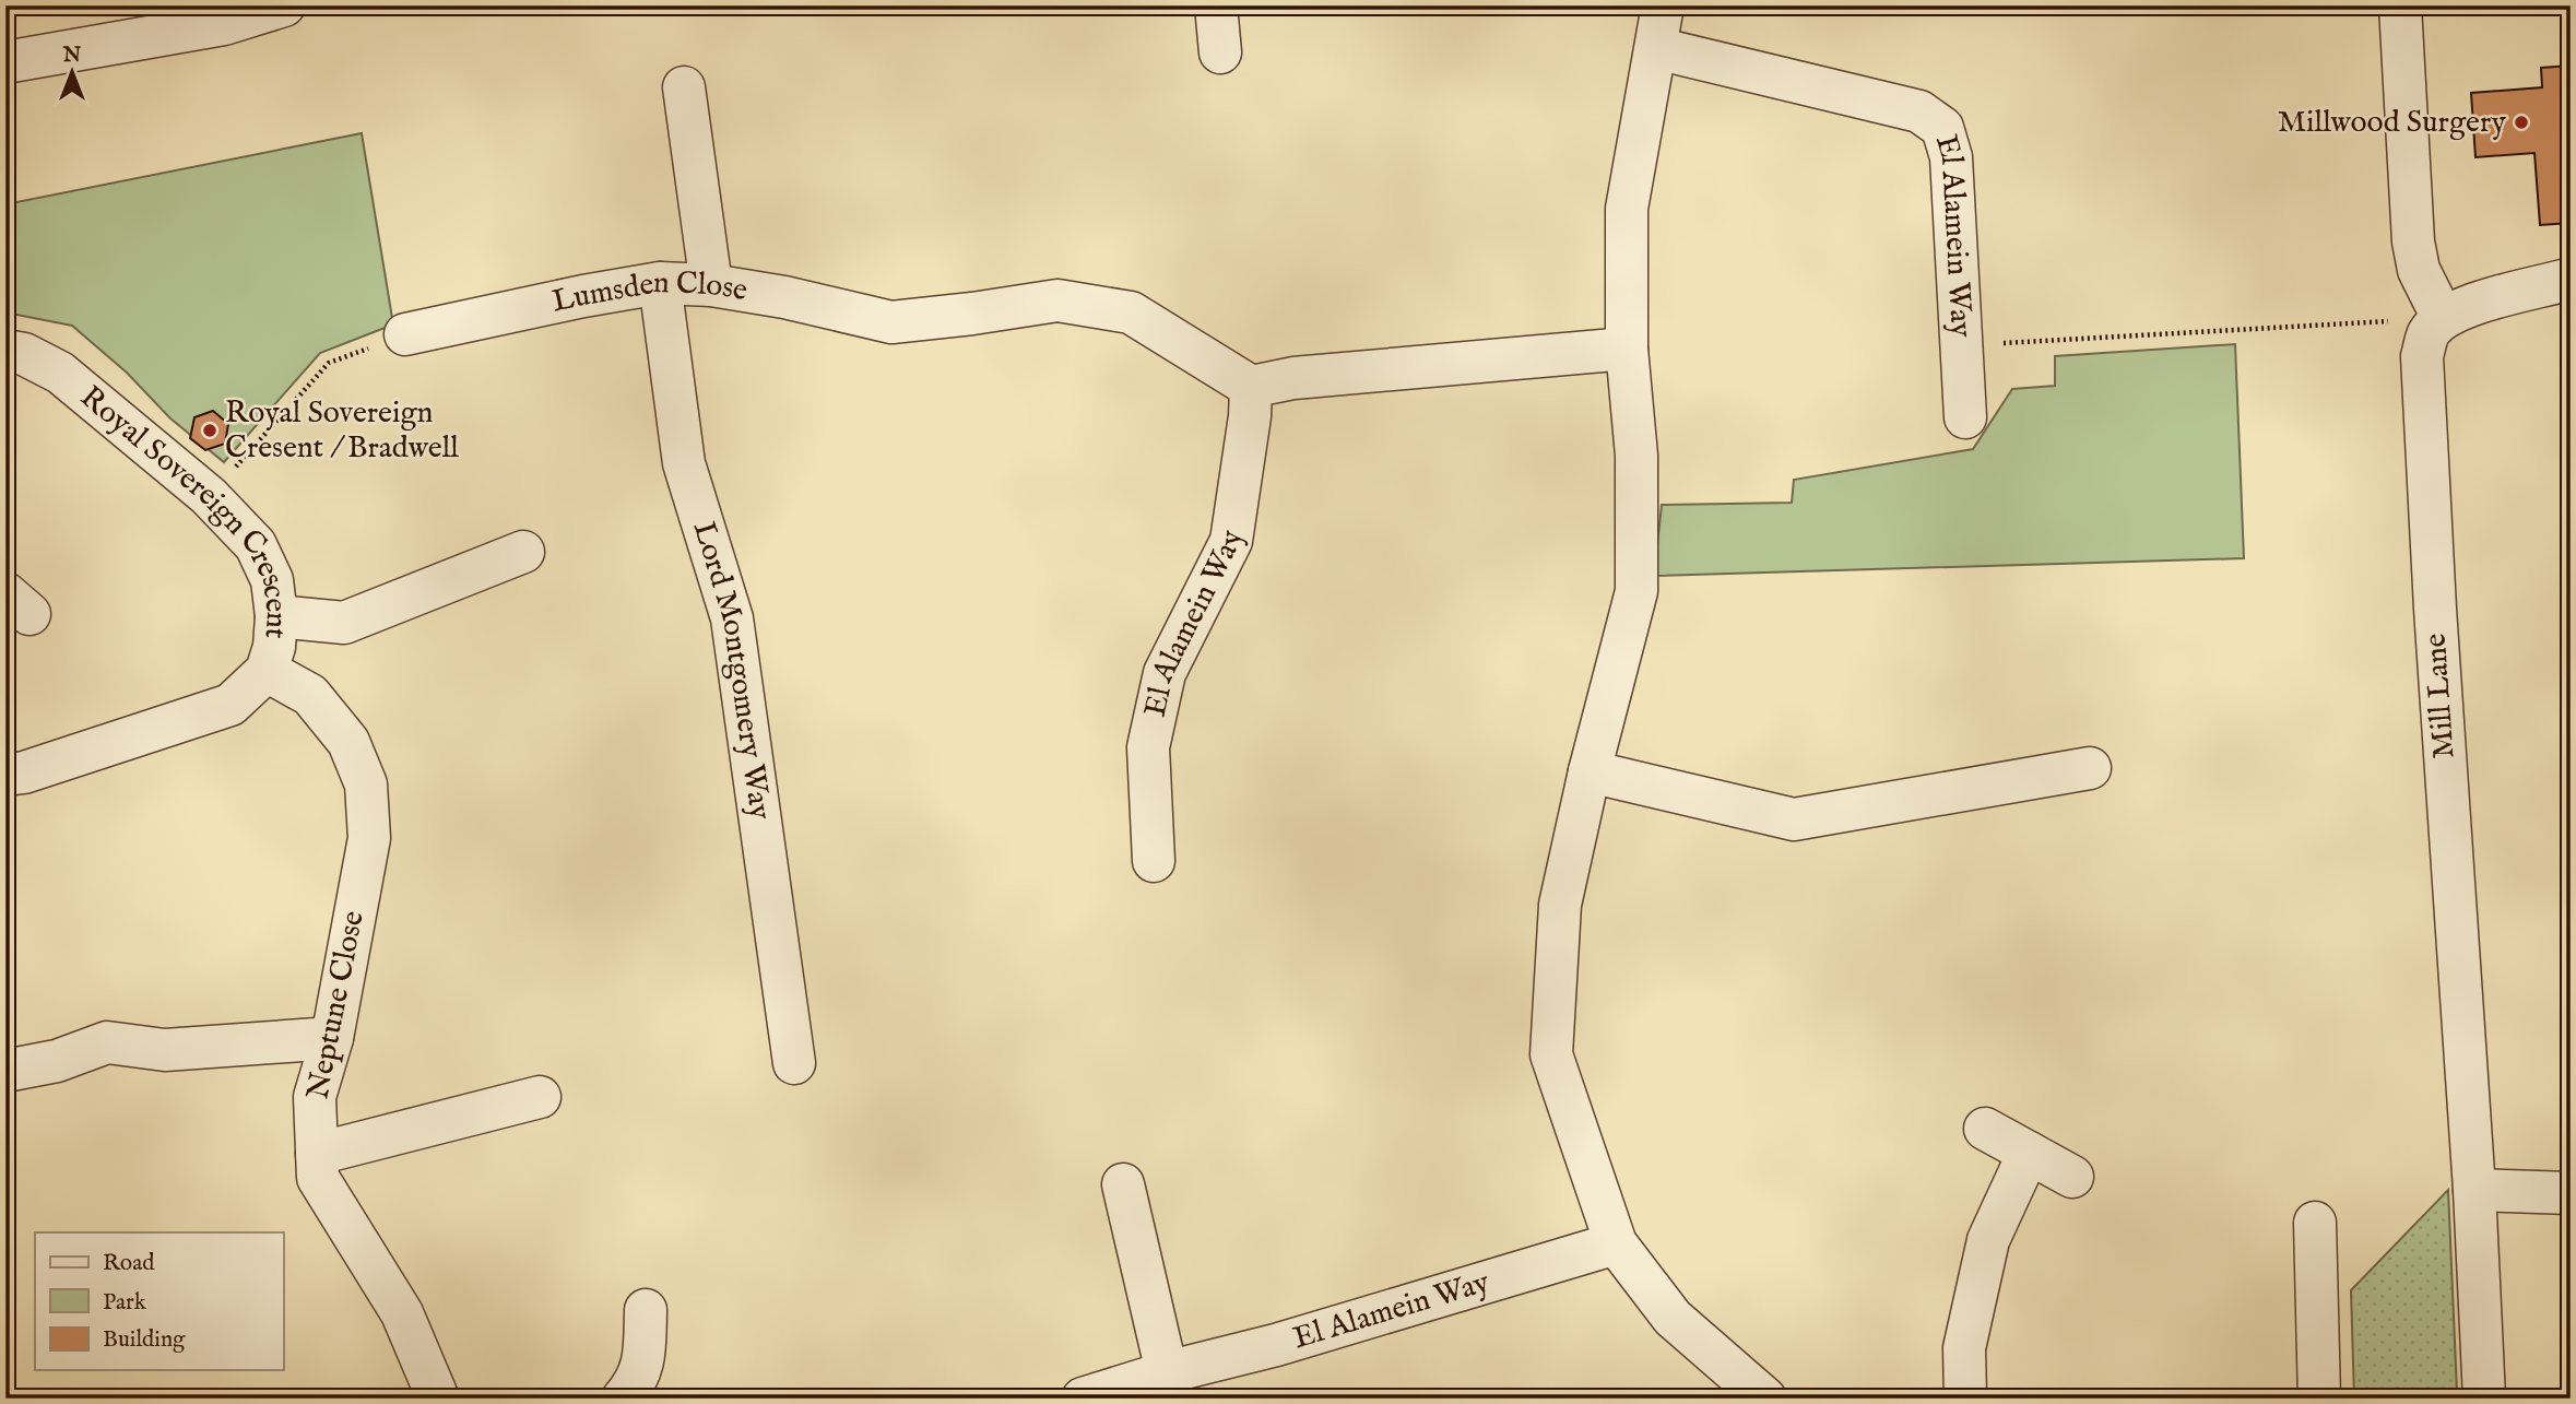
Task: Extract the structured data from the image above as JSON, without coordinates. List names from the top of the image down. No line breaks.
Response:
{"streets":{"street":["El Alamein Way","Lumsden Close","Royal Sovereign Crescent","Lord Montgomery Way","Mill Lane","Neptune Close"]},"crossings":[["El Alamein Way","Lumsden Close"],["Lumsden Close","Lord Montgomery Way"],["Royal Sovereign Crescent","Neptune Close"]],"places":["Millwood Surgery","Royal Sovereign Cresent / Bradwell"],"legend":["Road","Park","Building"],"north":"top"}
